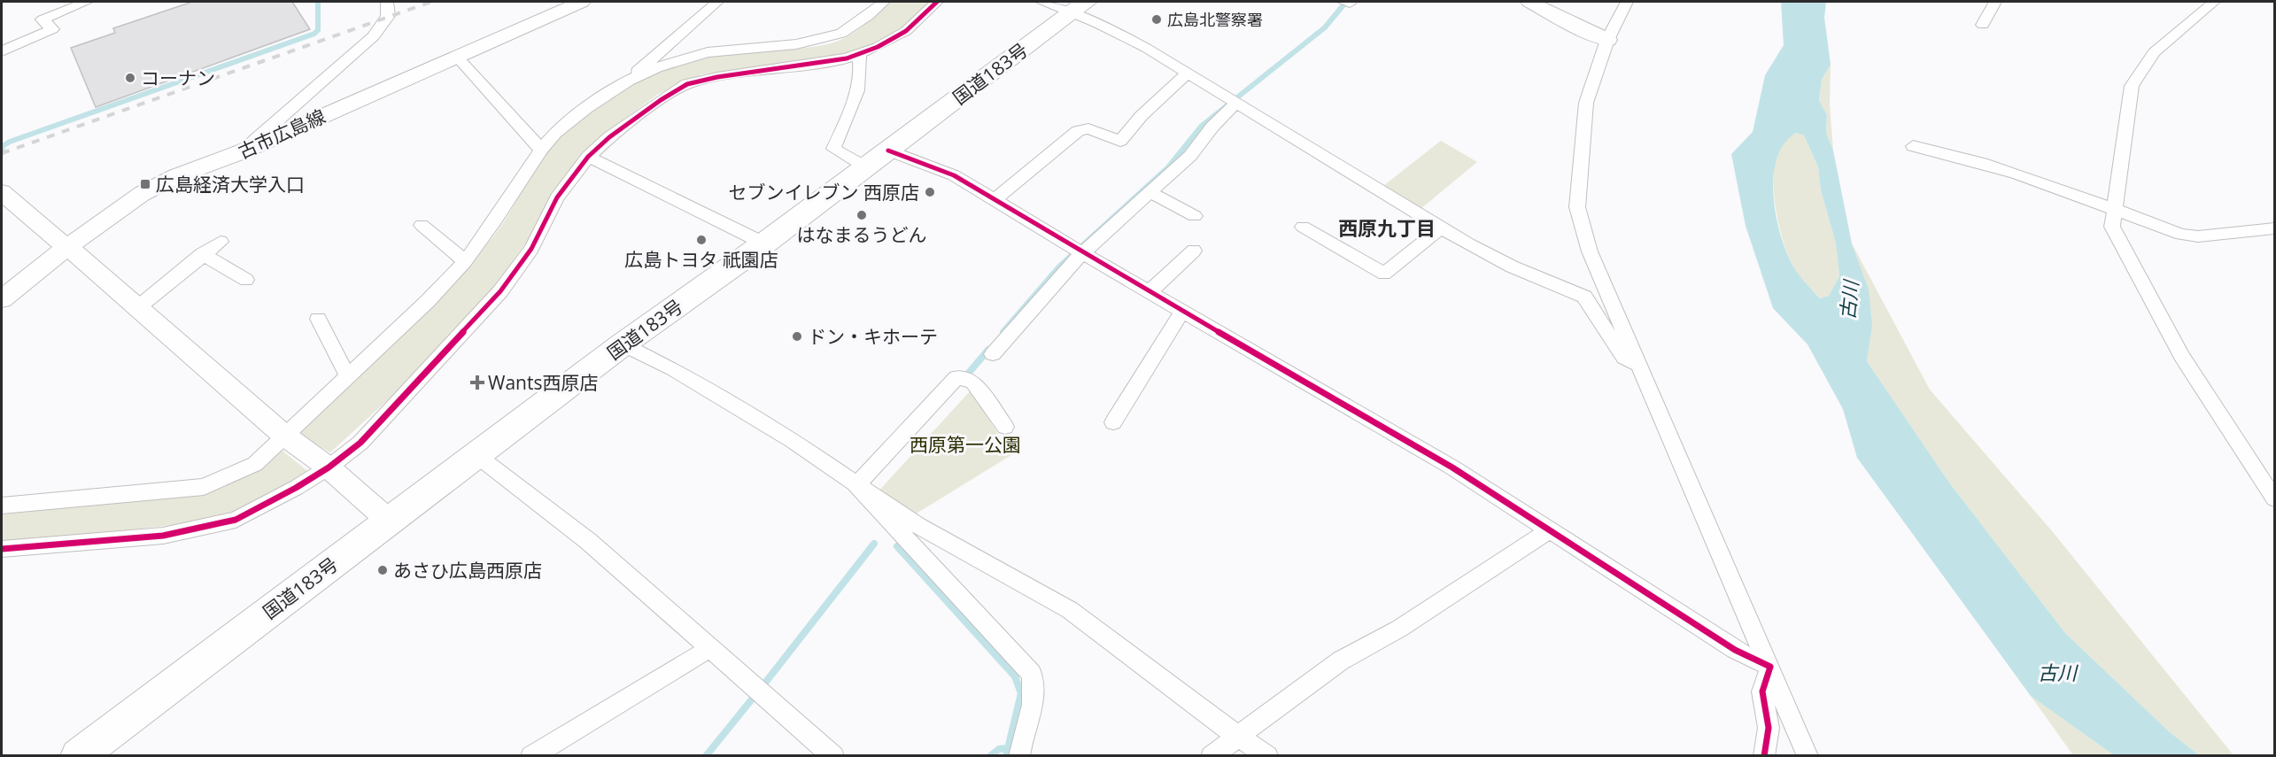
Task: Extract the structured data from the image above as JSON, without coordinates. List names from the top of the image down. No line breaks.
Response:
{"streets":{"highway":["国道183号"],"street":["古市広島線"]},"districts":["西原九丁目"],"water":["古川"],"parks":["西原第一公園"],"places":{"other":["広島北警察署","コーナン","セブンイレブン 西原店","はなまるうどん","広島トヨタ 祇園店","ドン・キホーテ","あさひ広島西原店"],"transit":["広島経済大学入口"],"health":["Wants西原店"]}}
